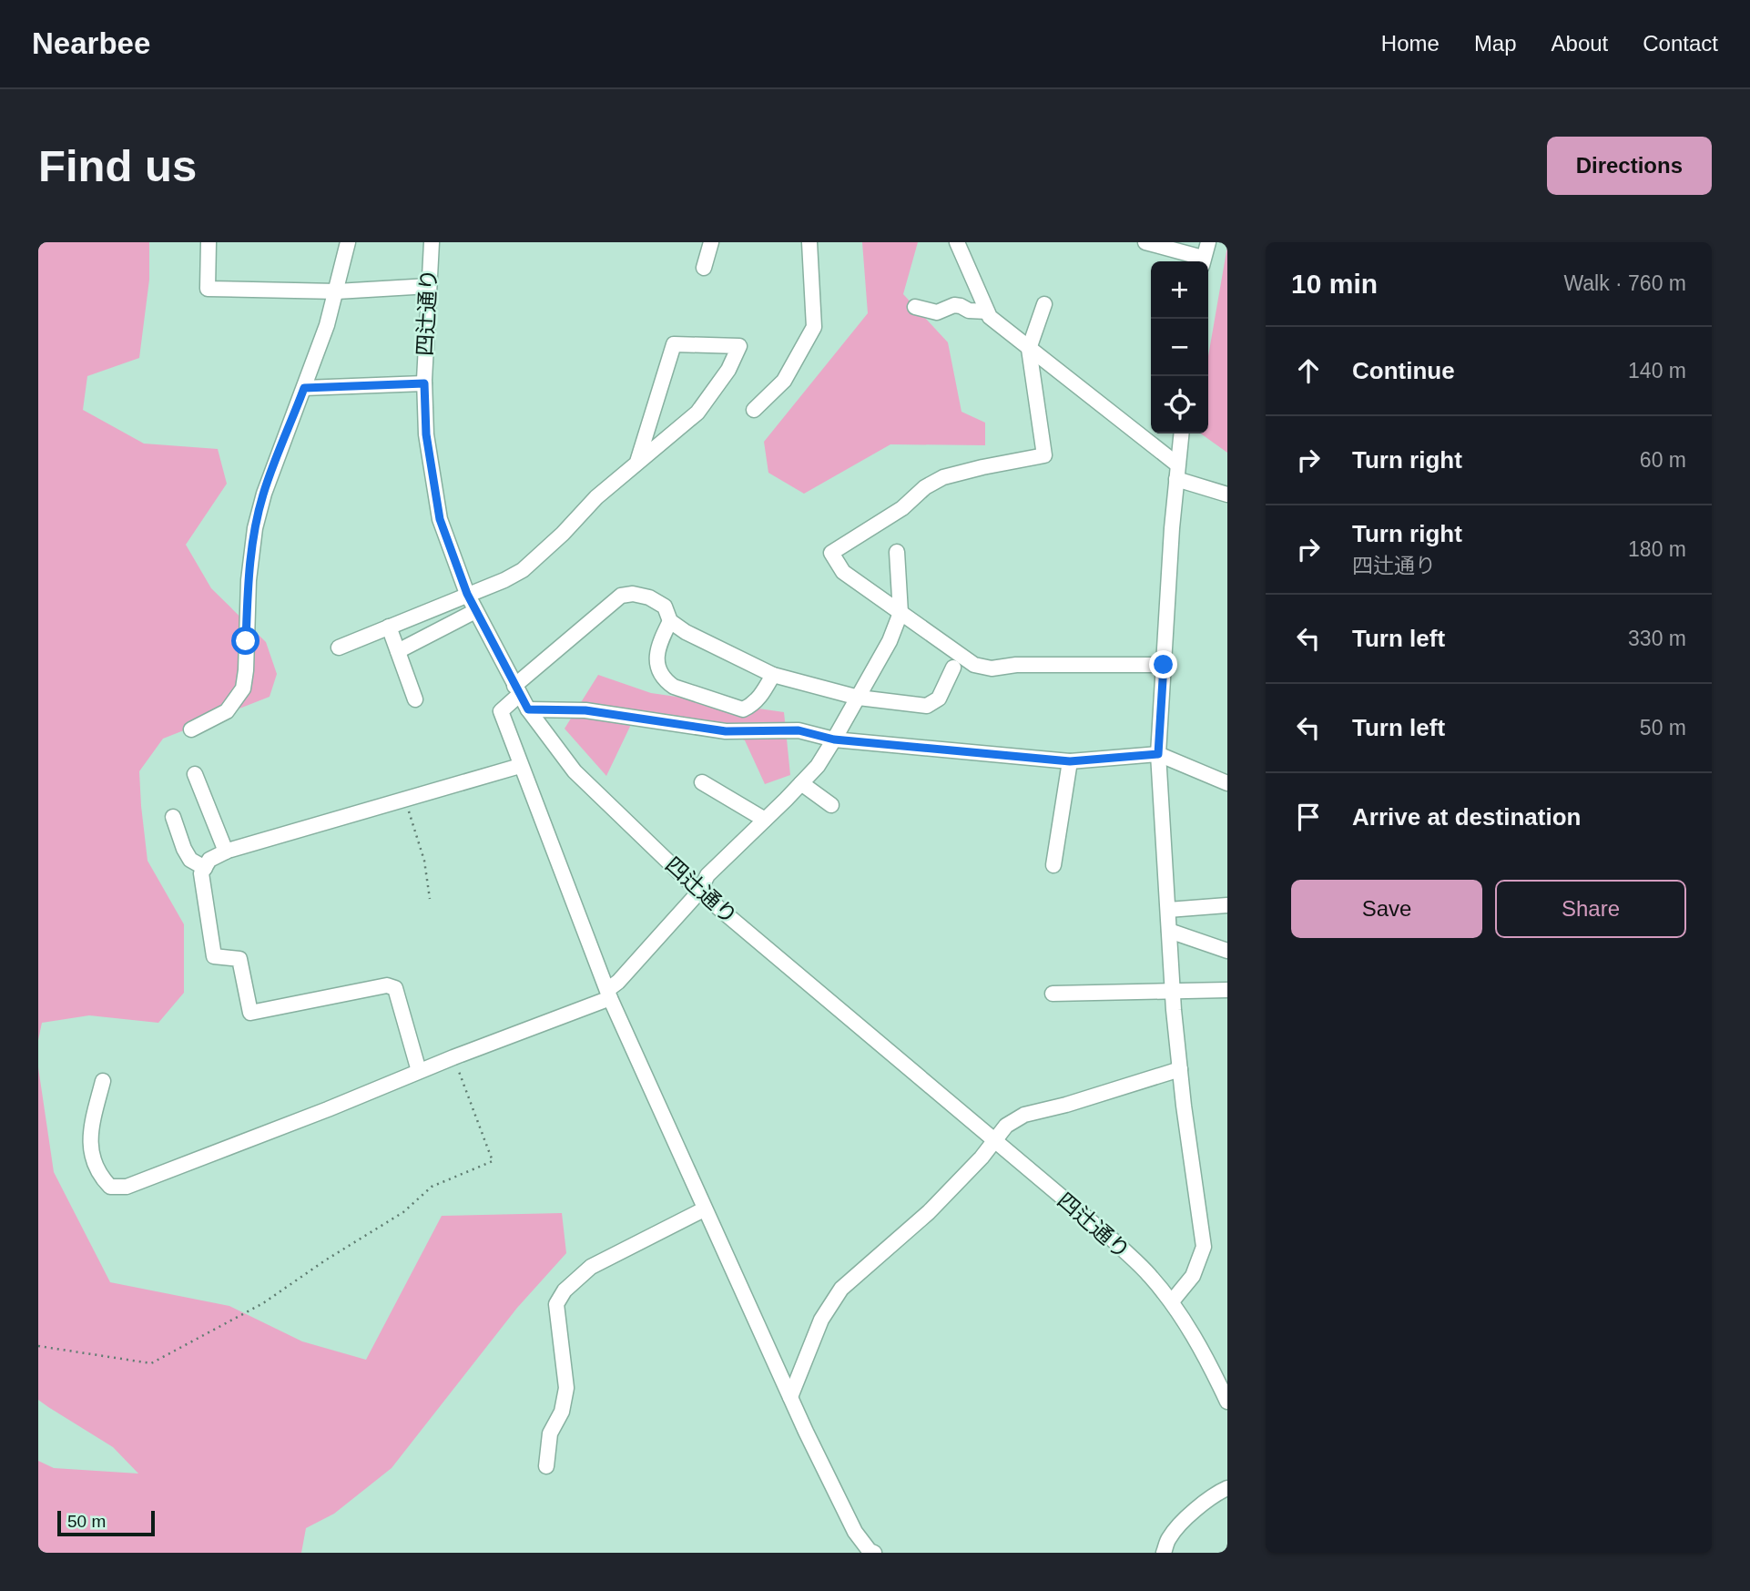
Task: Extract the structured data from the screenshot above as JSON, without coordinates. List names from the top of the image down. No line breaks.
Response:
{"streets":{"street":["四辻通り"]},"scale_bar":"50 m","page":{"header":"Nearbee","nav":["Home","Map","About","Contact"],"buttons":["Directions",["Save","Share"]],"title":"Find us","heading":["10 min","Walk · 760 m"],"map_buttons":["+","−"],"list":[["Continue","140 m"],["Turn right","60 m"],["Turn right","四辻通り","180 m"],["Turn left","330 m"],["Turn left","50 m"],"Arrive at destination"],"scale":"50 m"}}
